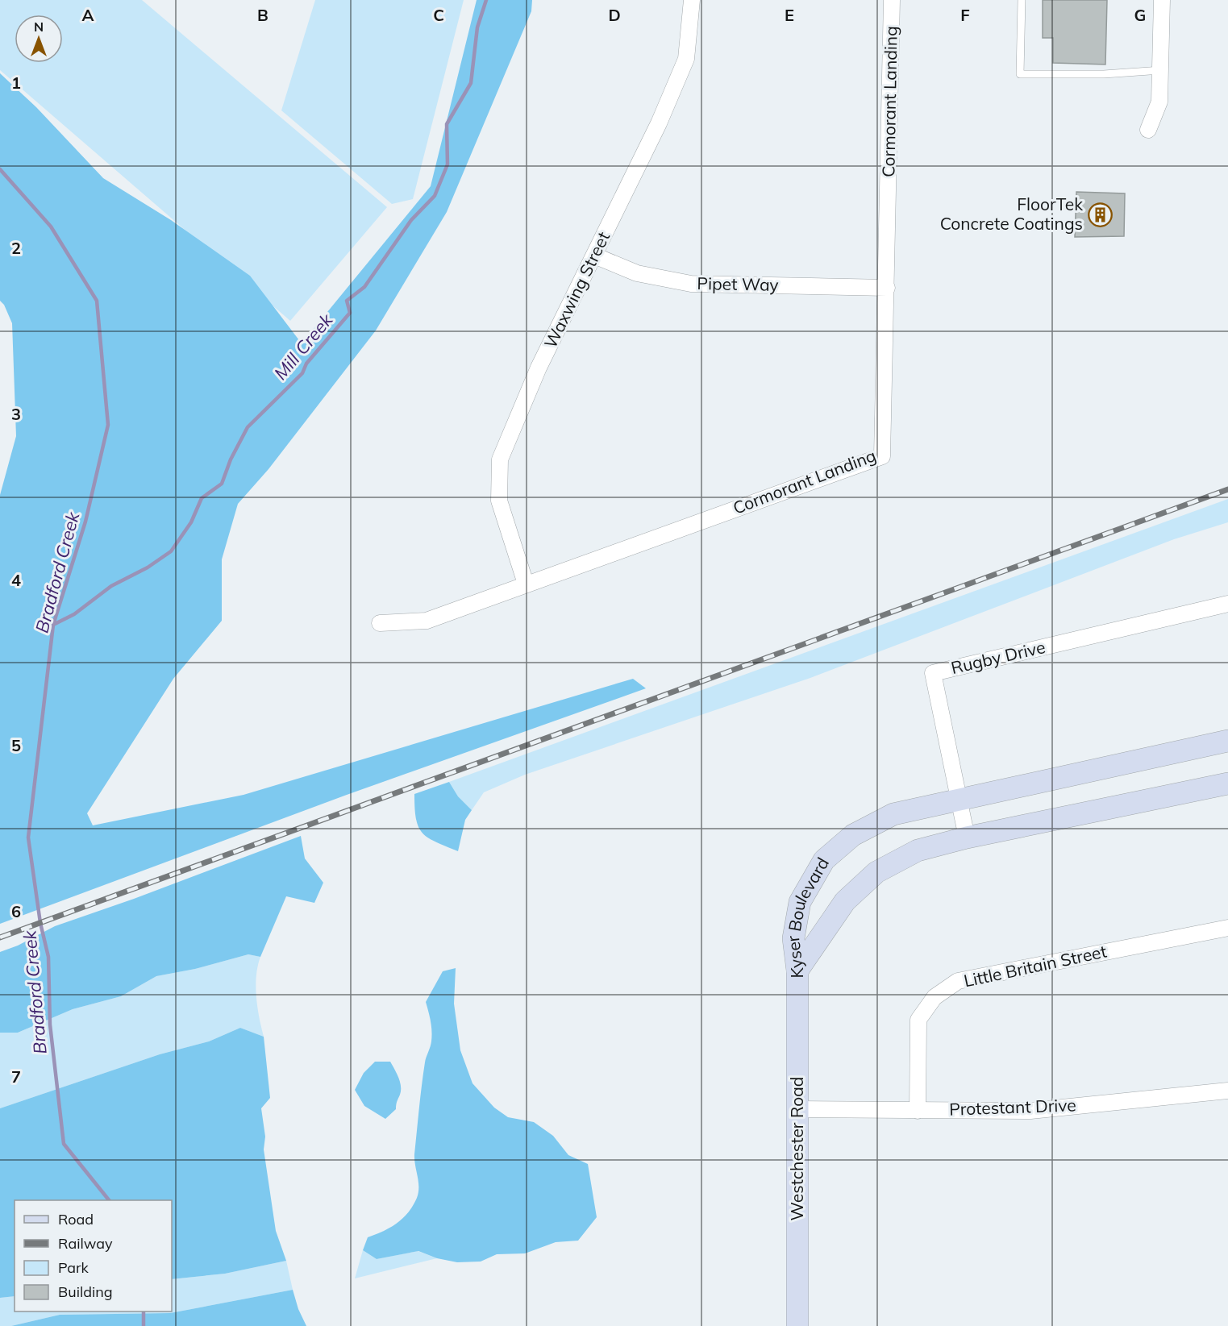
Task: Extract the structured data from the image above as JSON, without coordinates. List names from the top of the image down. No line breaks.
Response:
{"streets":{"street":["Cormorant Landing","Pipet Way","Waxwing Street","Rugby Drive","Kyser Boulevard","Little Britain Street","Protestant Drive","Westchester Road"]},"crossings":[["Cormorant Landing","Pipet Way"],["Cormorant Landing","Waxwing Street"],["Pipet Way","Waxwing Street"],["Rugby Drive","Kyser Boulevard"],["Kyser Boulevard","Westchester Road"],["Little Britain Street","Protestant Drive"],["Protestant Drive","Westchester Road"]],"water":["Mill Creek","Bradford Creek"],"places":{"building":["FloorTek Concrete Coatings"]},"legend":["Road","Railway","Park","Building"],"north":"top","grid":{"columns":["A","B","C","D","E","F","G"],"rows":["1","2","3","4","5","6","7"]}}
